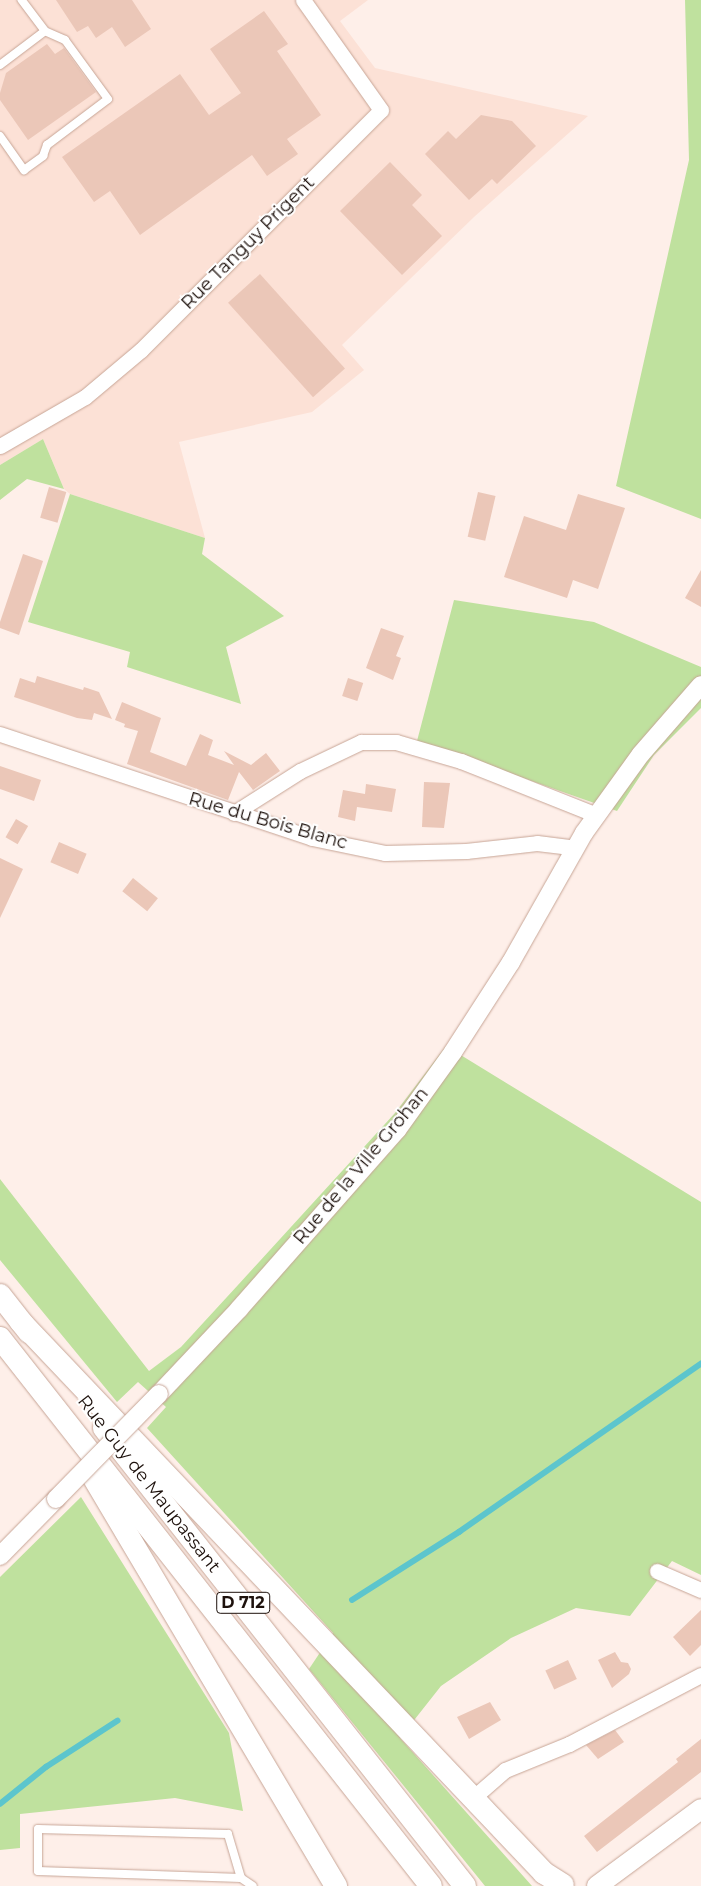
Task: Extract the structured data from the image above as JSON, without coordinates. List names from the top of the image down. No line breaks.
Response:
{"streets":{"main road":["Rue Guy de Maupassant","D 712"],"street":["Rue Tanguy Prigent","Rue du Bois Blanc","Rue de la Ville Grohan"]},"crossings":[["Rue du Bois Blanc","Rue de la Ville Grohan"]]}
